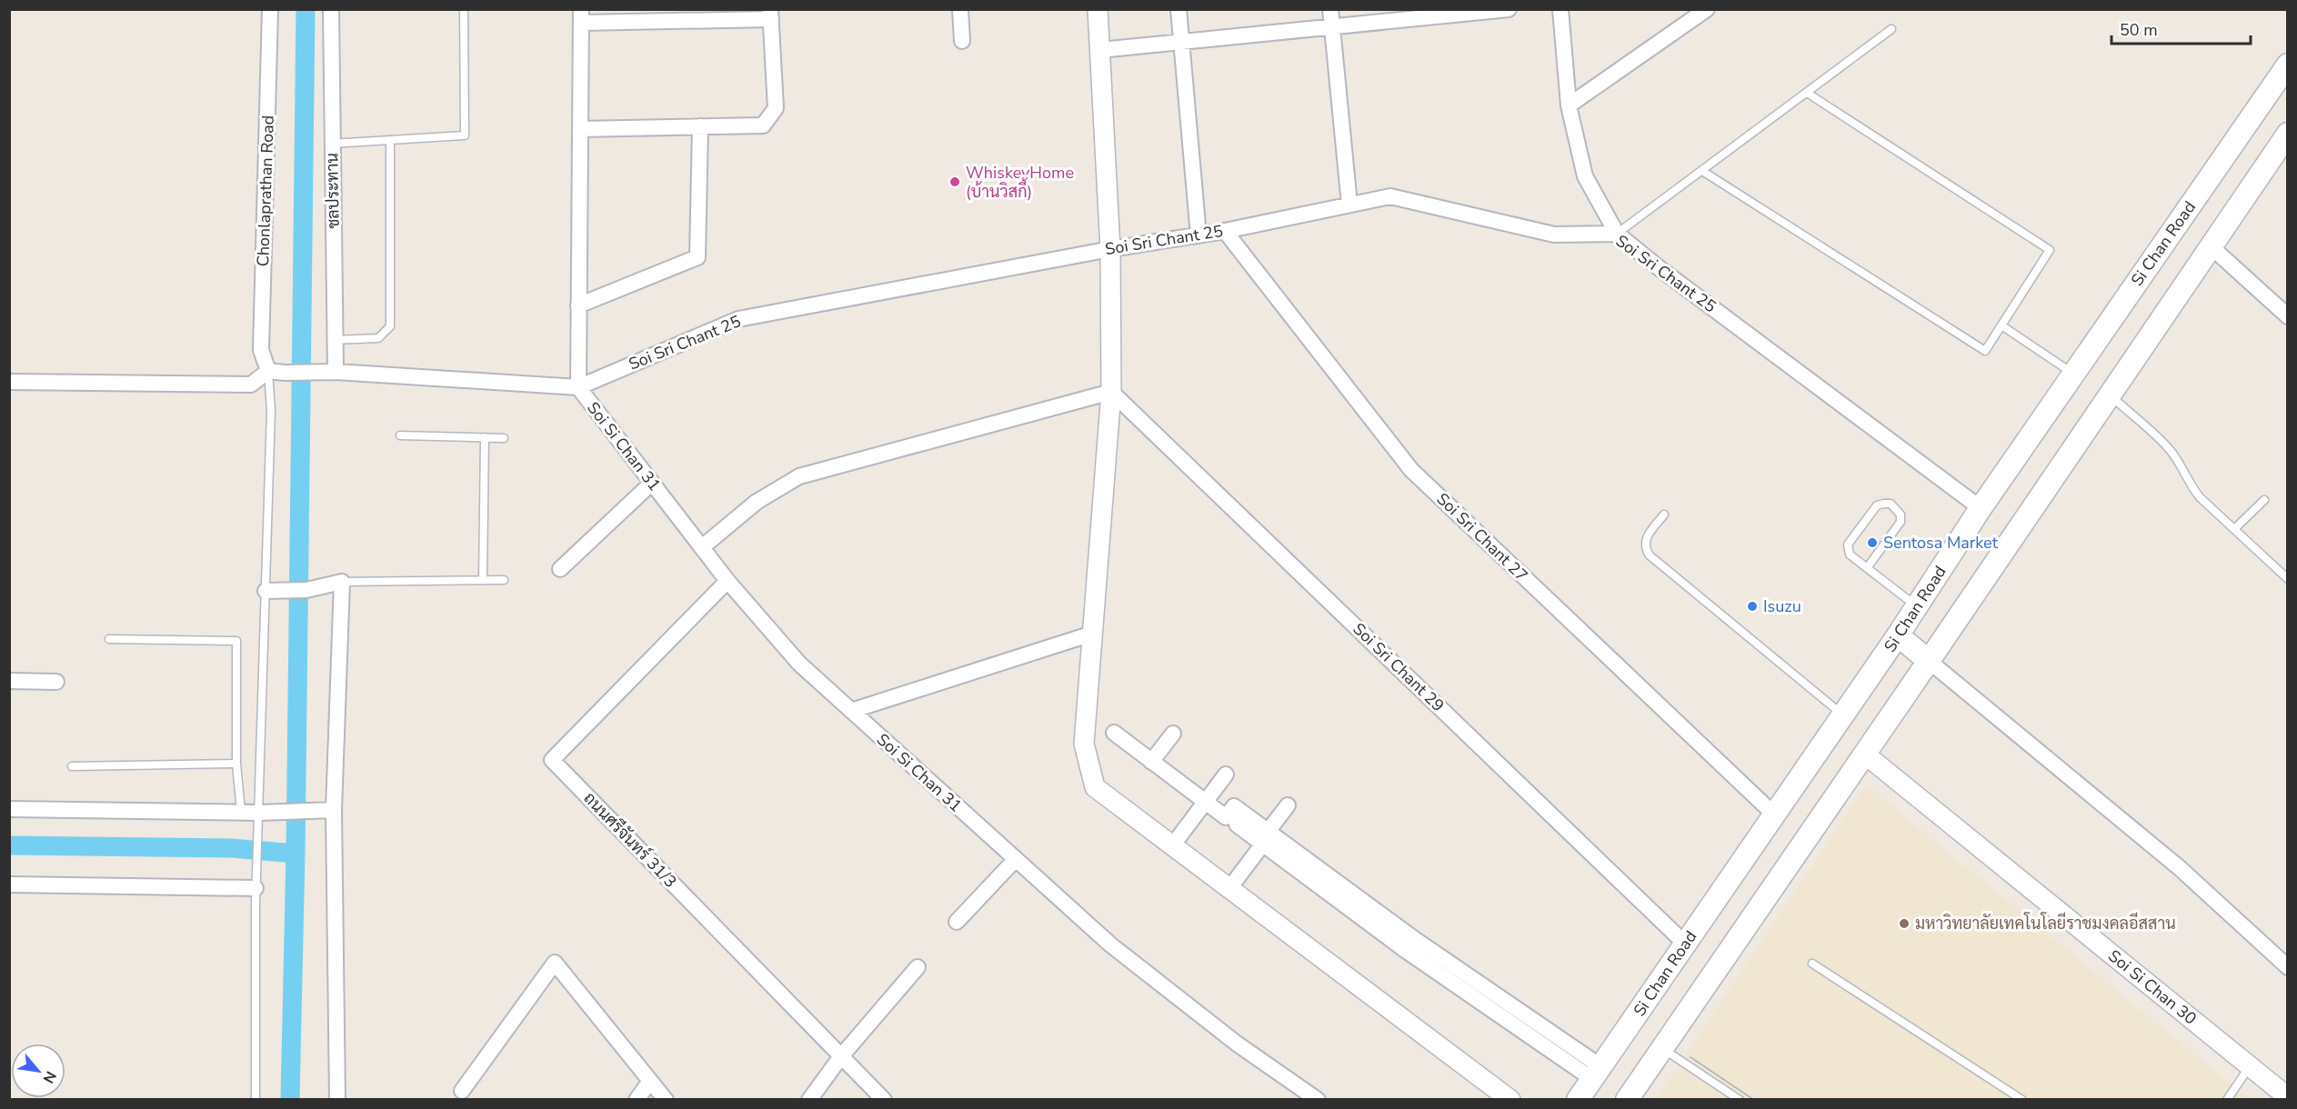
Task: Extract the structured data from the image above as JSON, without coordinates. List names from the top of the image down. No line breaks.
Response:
{"streets":{"main road":["Si Chan Road"],"street":["Chonlaprathan Road","ชลประทาน","Soi Sri Chant 25","Soi Si Chan 31","Soi Sri Chant 27","Soi Sri Chant 29","ถนนศรีจันทร์ 31/3","Soi Si Chan 30"]},"crossings":[["Chonlaprathan Road","Soi Sri Chant 25"],["ชลประทาน","Soi Sri Chant 25"],["Soi Sri Chant 25","Si Chan Road"],["Soi Sri Chant 25","Soi Si Chan 31"],["Soi Sri Chant 25","Soi Sri Chant 27"],["Si Chan Road","Soi Sri Chant 27"],["Si Chan Road","Soi Sri Chant 29"],["Soi Si Chan 31","ถนนศรีจันทร์ 31/3"]],"places":["WhiskeyHome (บ้านวิสกี้)","Sentosa Market","Isuzu","มหาวิทยาลัยเทคโนโลยีราชมงคลอีสสาน"],"scale_bar":"50 m","north":"bottom right"}
